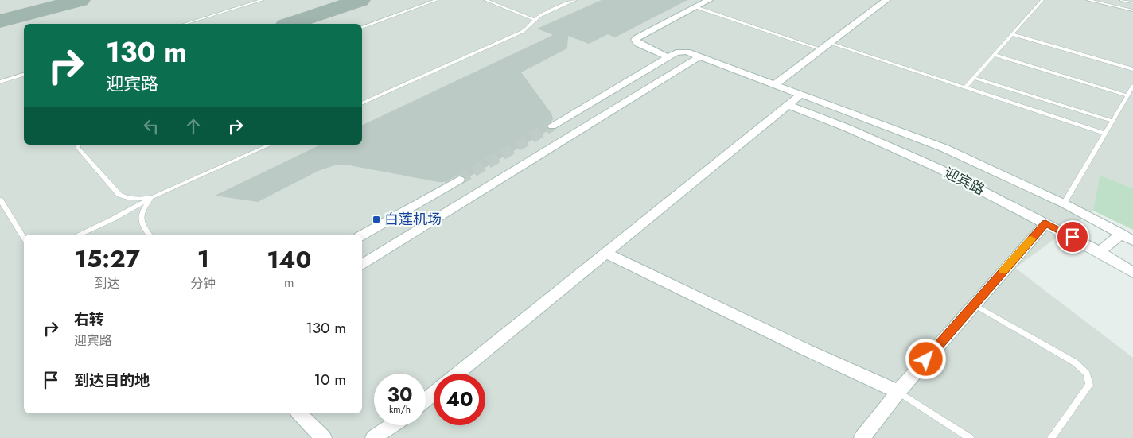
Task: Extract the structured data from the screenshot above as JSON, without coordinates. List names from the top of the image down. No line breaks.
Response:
{"streets":{"street":["迎宾路"]},"places":{"transit":["白莲机场"]},"page":{"turn":["130 m","迎宾路"],"eta":["15:27","到达","1","分钟","140","m"],"list":[{"name":"右转","note":"迎宾路","value":"130 m"},{"name":"到达目的地","value":"10 m"}],"speed":"30 km/h","limit":"40"}}
